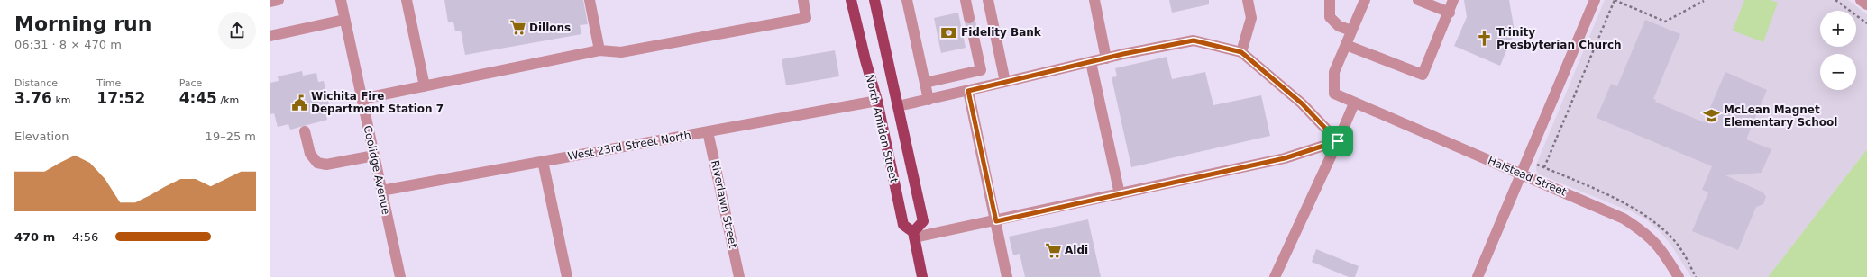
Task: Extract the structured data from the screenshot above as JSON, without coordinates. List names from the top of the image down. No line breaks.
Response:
{"streets":{"main road":["North Amidon Street"],"street":["West 23rd Street North","Coolidge Avenue","Halstead Street","Riverlawn Street"]},"crossings":[["North Amidon Street","West 23rd Street North"],["West 23rd Street North","Coolidge Avenue"],["West 23rd Street North","Riverlawn Street"]],"places":{"supermarket":["Dillons","Aldi"],"bank":["Fidelity Bank"],"church":["Trinity Presbyterian Church"],"public building":["Wichita Fire Department Station 7"],"school or university":["McLean Magnet Elementary School"]},"page":{"heading":["Morning run","06:31 · 8 × 470 m"],"map_buttons":["+","−"],"stats":[["Distance","3.76 km"],["Time","17:52"],["Pace","4:45 /km"]],"chart":["Elevation","19–25 m"],"list":[{"name":"470 m","note":"4:56"}]}}
